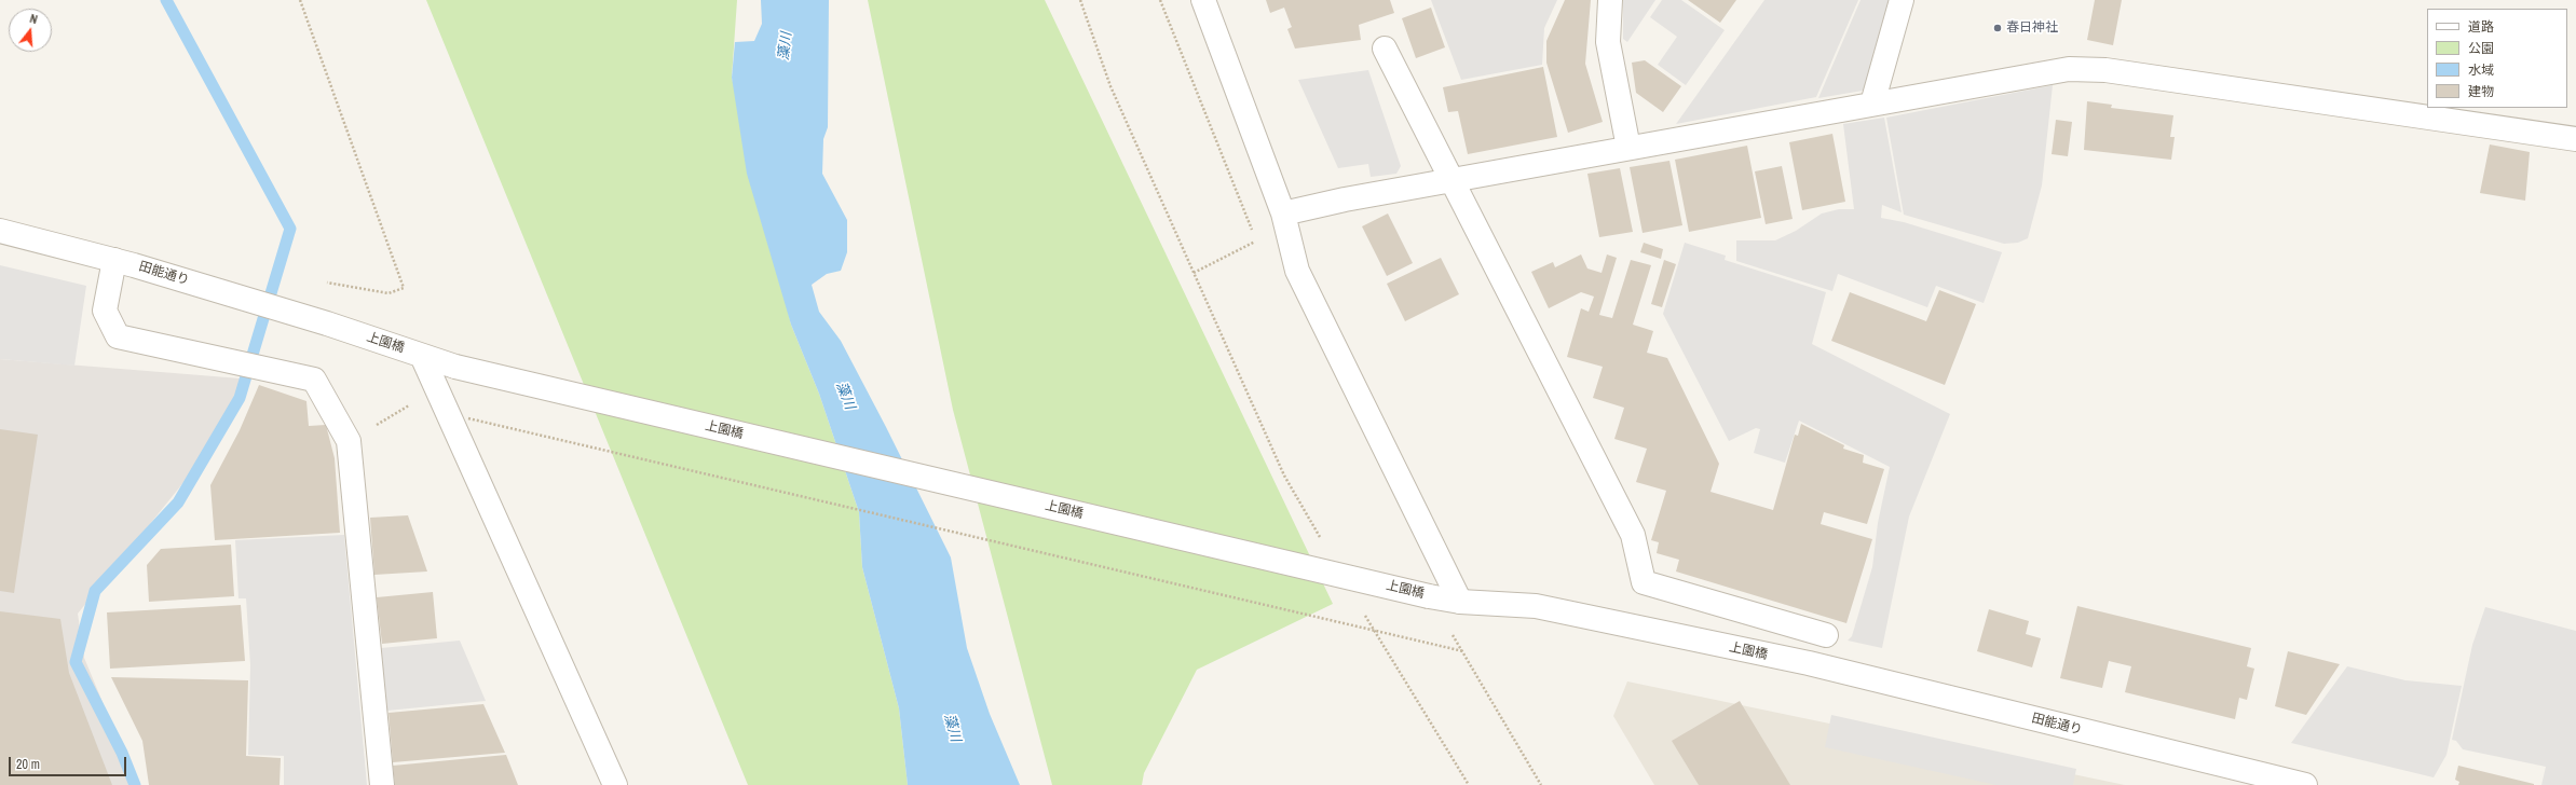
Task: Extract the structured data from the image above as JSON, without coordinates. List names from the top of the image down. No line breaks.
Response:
{"streets":{"street":["田能通り","上園橋"]},"crossings":[["田能通り","上園橋"]],"water":["藻川"],"places":["春日神社"],"legend":["道路","公園","水域","建物"],"scale_bar":"20 m","north":"top"}
